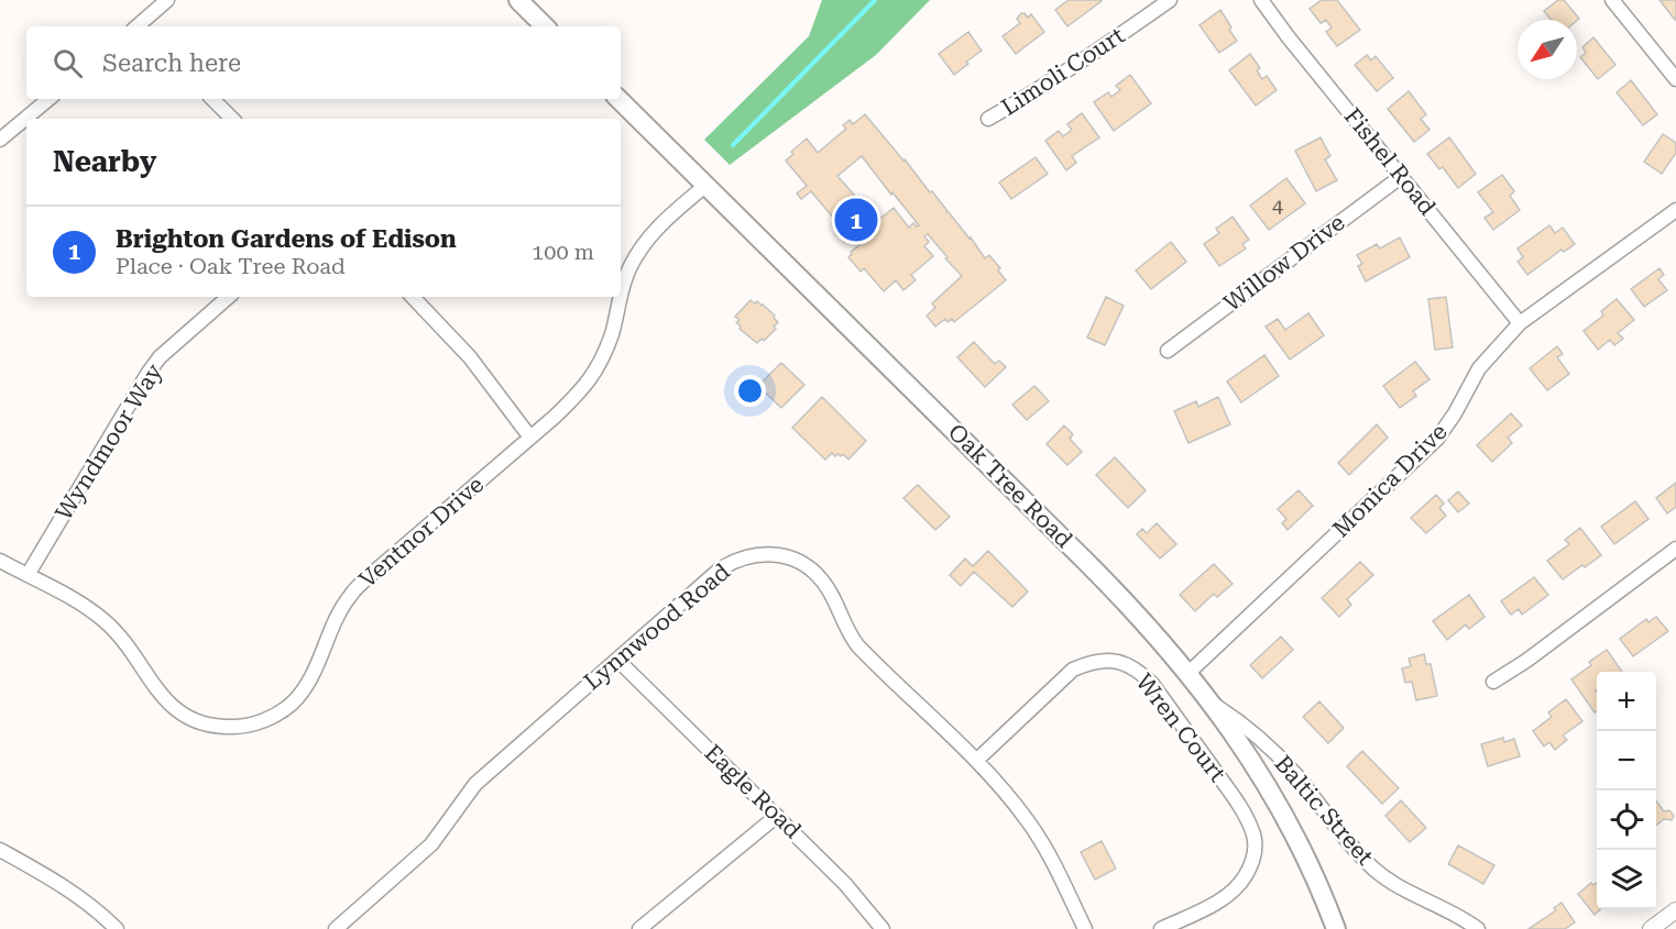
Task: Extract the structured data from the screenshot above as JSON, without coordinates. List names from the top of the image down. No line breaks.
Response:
{"streets":{"main road":["Oak Tree Road"],"street":["Limoli Court","Fishel Road","Willow Drive","Wyndmoor Way","Monica Drive","Ventnor Drive","Lynnwood Road","Wren Court","Eagle Road","Baltic Street"]},"crossings":[["Fishel Road","Willow Drive"],["Fishel Road","Monica Drive"],["Wyndmoor Way","Ventnor Drive"],["Monica Drive","Oak Tree Road"],["Oak Tree Road","Ventnor Drive"],["Oak Tree Road","Baltic Street"],["Lynnwood Road","Wren Court"],["Lynnwood Road","Eagle Road"]],"house_numbers":["4"],"north":"bottom left","page":{"search":"Search here","heading":"Nearby","pins":"1","list":[{"mark":"1","name":"Brighton Gardens of Edison","note":"Place · Oak Tree Road","value":"100 m"}],"map_buttons":["+","−"]}}
